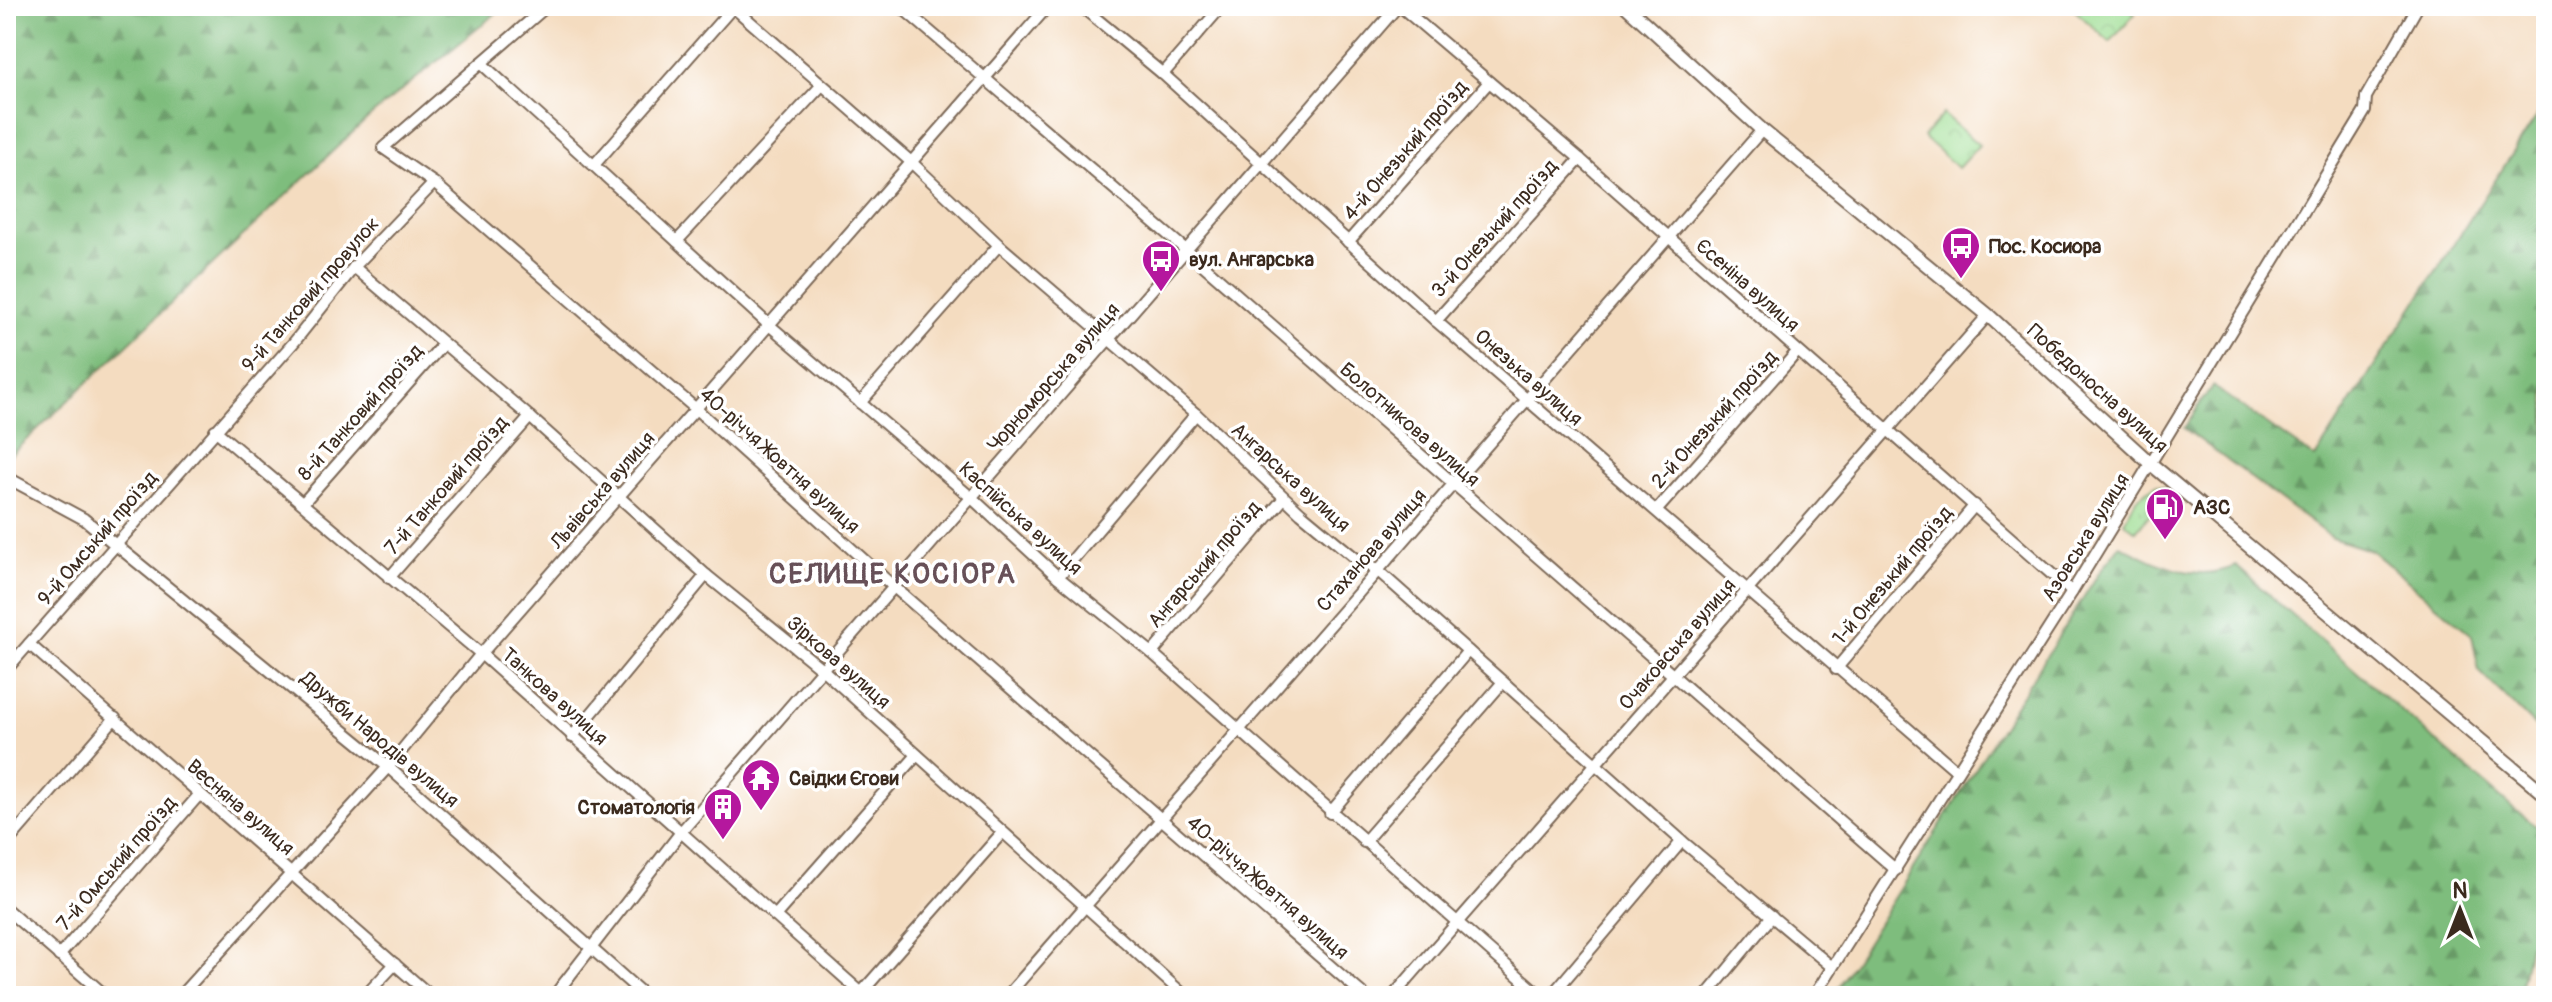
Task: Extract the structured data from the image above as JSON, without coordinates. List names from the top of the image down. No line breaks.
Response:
{"streets":{"street":["4-й Онезький проїзд","3-й Онезький проїзд","Єсеніна вулиця","9-й Танковий провулок","Чорноморська вулиця","Онезька вулиця","Победоносна вулиця","8-й Танковий проїзд","2-й Онезький проїзд","Болотникова вулиця","40-річчя Жовтня вулиця","Ангарська вулиця","7-й Танковий проїзд","Львівська вулиця","Каспійська вулиця","Азовська вулиця","9-й Омський проїзд","Стаханова вулиця","Ангарський проїзд","1-й Онезький проїзд","Очаковська вулиця","Зіркова вулиця","Танкова вулиця","Дружби Народів вулиця","Весняна вулиця","7-й Омський проїзд"]},"crossings":[["4-й Онезький проїзд","Єсеніна вулиця"],["4-й Онезький проїзд","Онезька вулиця"],["3-й Онезький проїзд","Єсеніна вулиця"],["3-й Онезький проїзд","Онезька вулиця"],["Єсеніна вулиця","Чорноморська вулиця"],["Єсеніна вулиця","2-й Онезький проїзд"],["Єсеніна вулиця","Азовська вулиця"],["Єсеніна вулиця","Стаханова вулиця"],["Єсеніна вулиця","1-й Онезький проїзд"],["Єсеніна вулиця","Очаковська вулиця"],["9-й Танковий провулок","40-річчя Жовтня вулиця"],["9-й Танковий провулок","9-й Омський проїзд"],["9-й Танковий провулок","Зіркова вулиця"],["9-й Танковий провулок","Танкова вулиця"],["Чорноморська вулиця","Онезька вулиця"],["Чорноморська вулиця","Болотникова вулиця"],["Чорноморська вулиця","40-річчя Жовтня вулиця"],["Чорноморська вулиця","Ангарська вулиця"],["Чорноморська вулиця","Каспійська вулиця"],["Чорноморська вулиця","Зіркова вулиця"],["Чорноморська вулиця","Танкова вулиця"],["Чорноморська вулиця","Дружби Народів вулиця"],["Онезька вулиця","2-й Онезький проїзд"],["Онезька вулиця","Азовська вулиця"],["Онезька вулиця","Стаханова вулиця"],["Онезька вулиця","1-й Онезький проїзд"],["Онезька вулиця","Очаковська вулиця"],["Победоносна вулиця","Азовська вулиця"],["Победоносна вулиця","Стаханова вулиця"],["Победоносна вулиця","Очаковська вулиця"],["8-й Танковий проїзд","Зіркова вулиця"],["8-й Танковий проїзд","Танкова вулиця"],["Болотникова вулиця","Львівська вулиця"],["Болотникова вулиця","Азовська вулиця"],["Болотникова вулиця","Стаханова вулиця"],["Болотникова вулиця","Очаковська вулиця"],["40-річчя Жовтня вулиця","Львівська вулиця"],["40-річчя Жовтня вулиця","Каспійська вулиця"],["40-річчя Жовтня вулиця","Стаханова вулиця"],["Ангарська вулиця","Львівська вулиця"],["Ангарська вулиця","Азовська вулиця"],["Ангарська вулиця","Стаханова вулиця"],["Ангарська вулиця","Ангарський проїзд"],["Ангарська вулиця","Очаковська вулиця"],["7-й Танковий проїзд","Зіркова вулиця"],["7-й Танковий проїзд","Танкова вулиця"],["Львівська вулиця","Каспійська вулиця"],["Львівська вулиця","Зіркова вулиця"],["Львівська вулиця","Танкова вулиця"],["Львівська вулиця","Дружби Народів вулиця"],["Львівська вулиця","Весняна вулиця"],["Каспійська вулиця","Стаханова вулиця"],["Каспійська вулиця","Ангарський проїзд"],["Каспійська вулиця","Очаковська вулиця"],["9-й Омський проїзд","Танкова вулиця"],["9-й Омський проїзд","Дружби Народів вулиця"],["9-й Омський проїзд","Весняна вулиця"],["Стаханова вулиця","Зіркова вулиця"],["Весняна вулиця","7-й Омський проїзд"]],"districts":["СЕЛИЩЕ КОСІОРА"],"places":{"bus stop":["Пос. Косиора","вул. Ангарська"],"fuel station":["АЗС"],"temple":["Свідки Єгови"],"building":["Стоматологія"]},"north":"top"}
